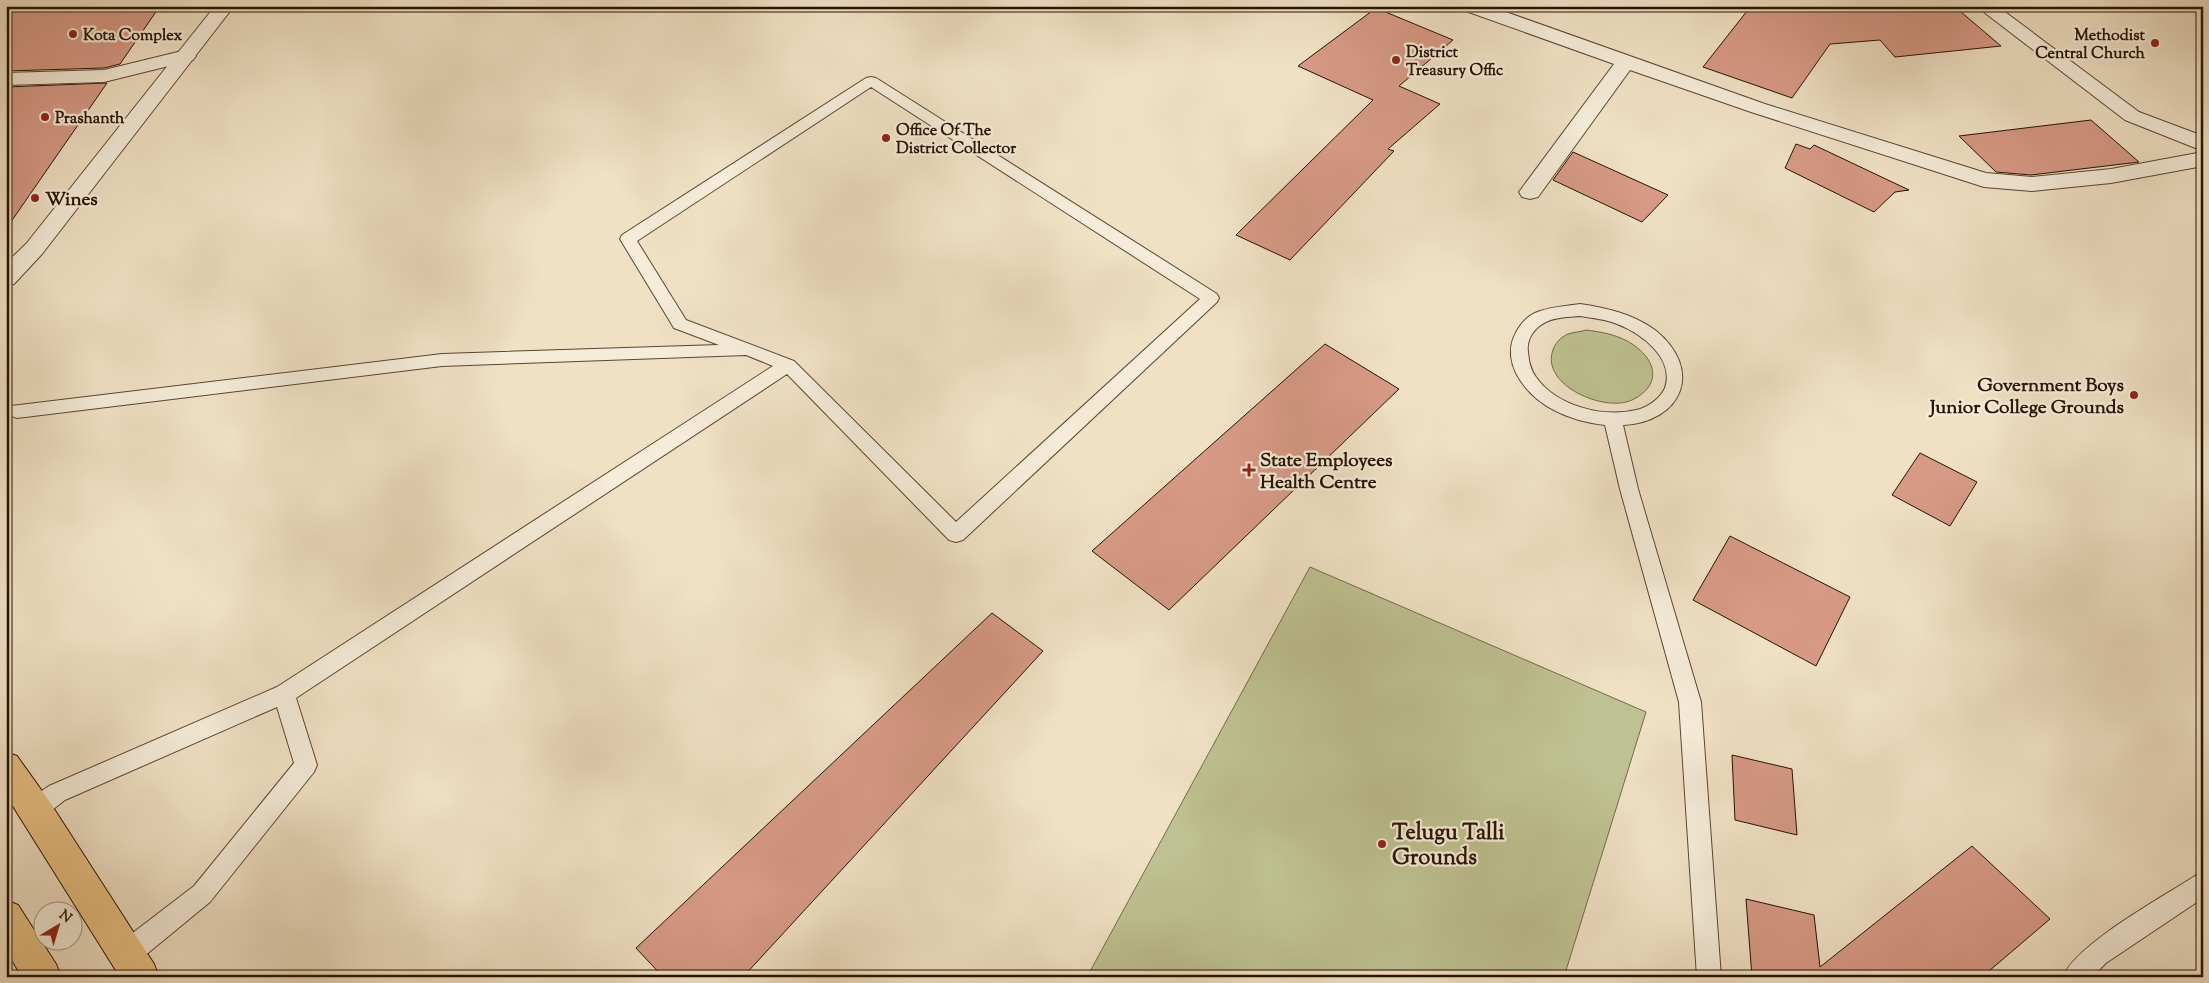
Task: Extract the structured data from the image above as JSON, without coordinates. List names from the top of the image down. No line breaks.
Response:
{"places":{"other":["Kota Complex","Methodist Central Church","District Treasury Offic","Prashanth","Office Of The District Collector","Wines","Government Boys Junior College Grounds","Telugu Talli Grounds"],"health":["State Employees Health Centre"]},"north":"top right"}
